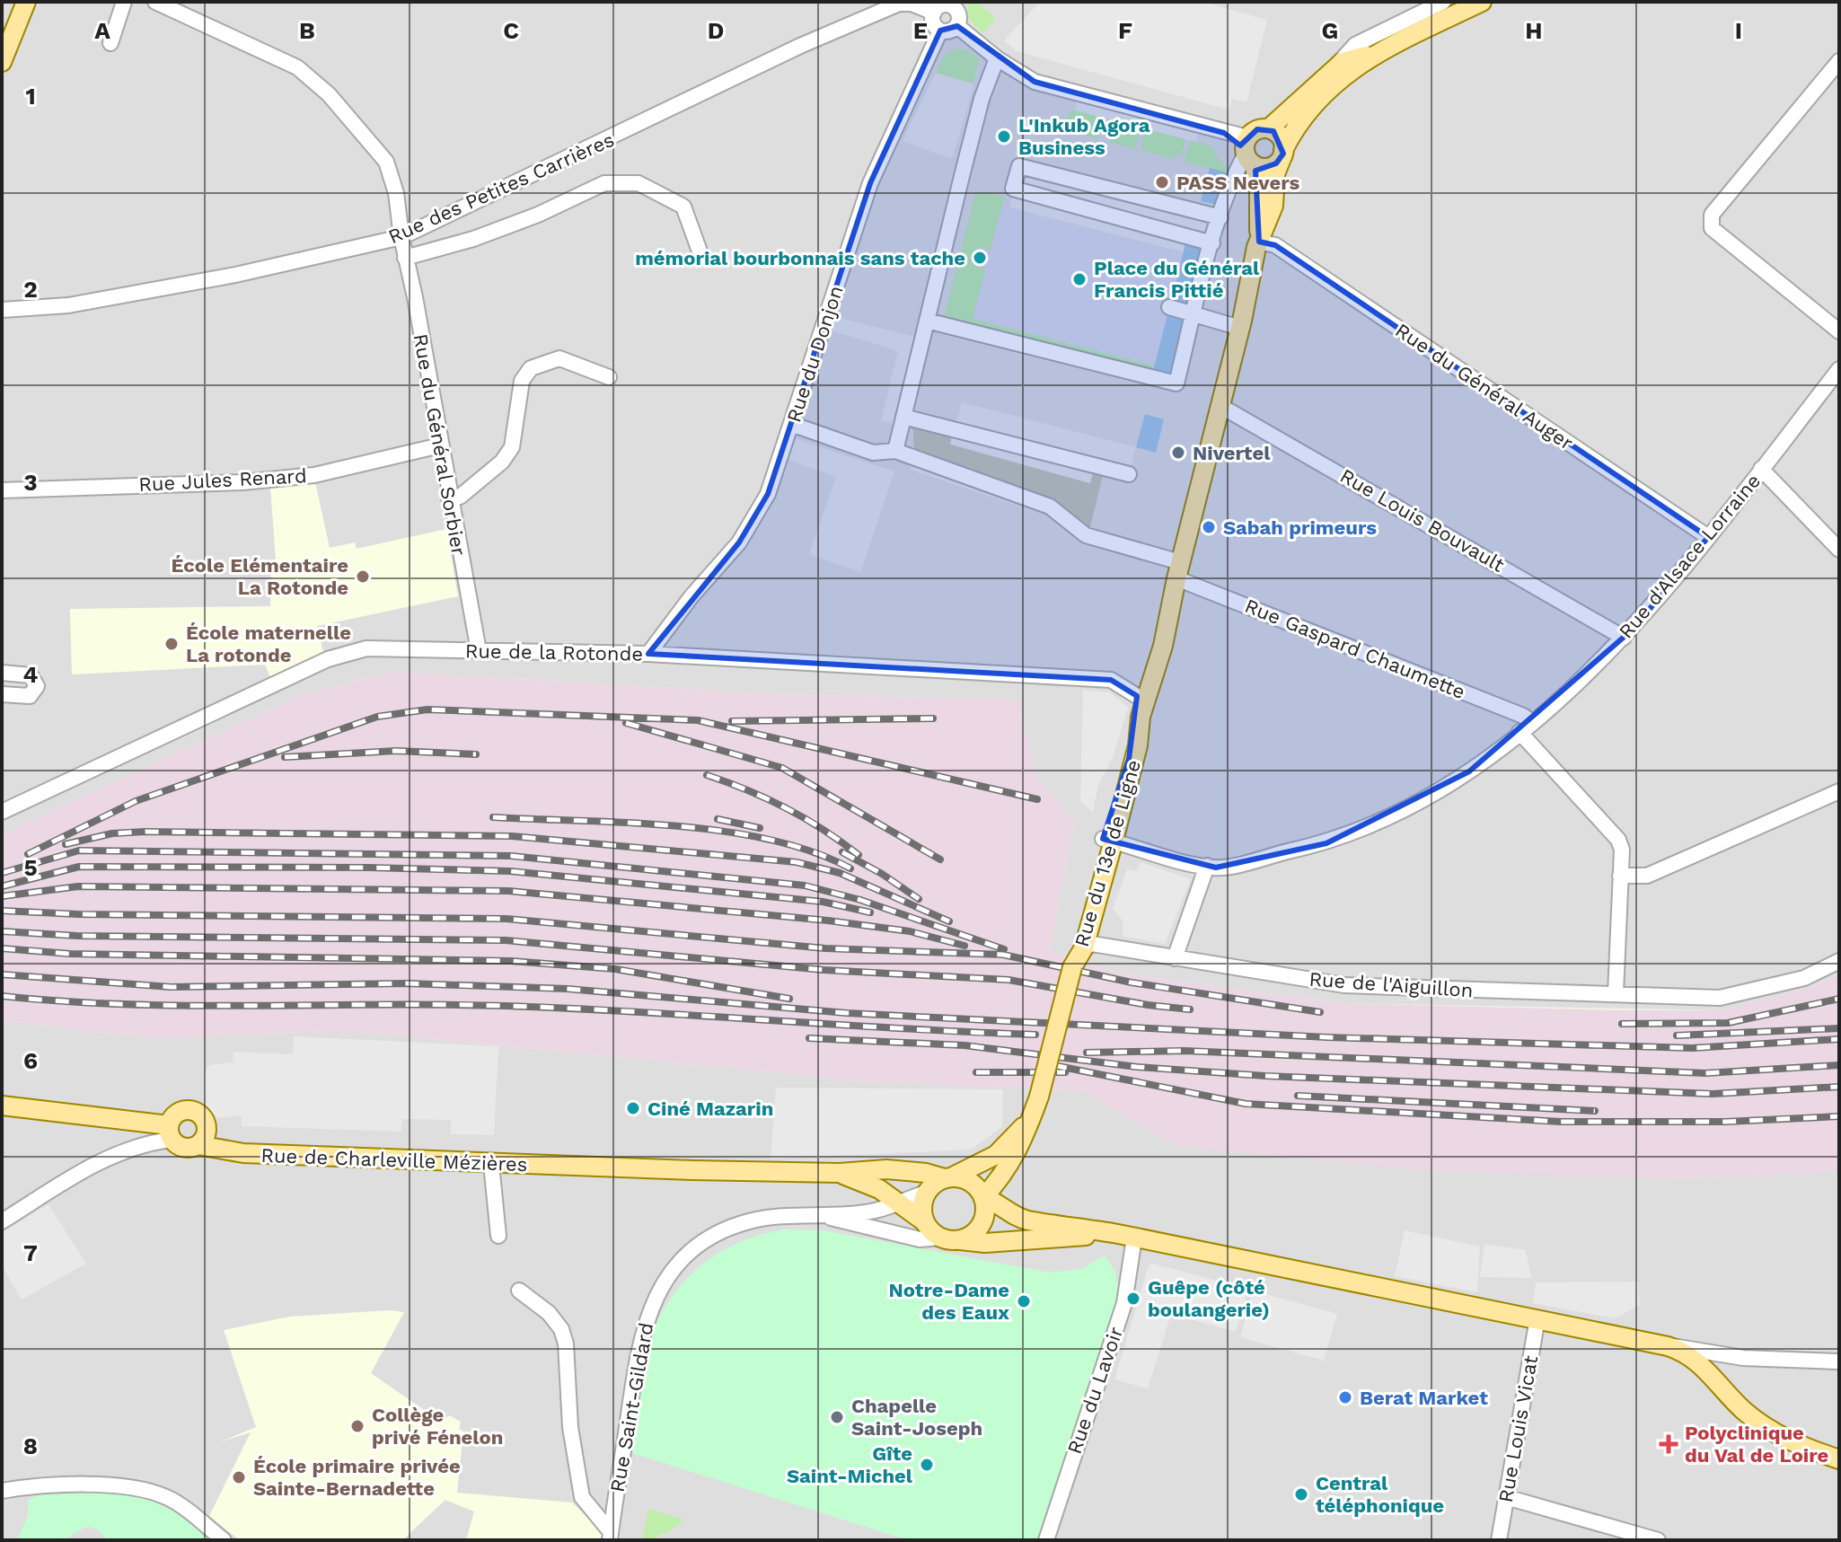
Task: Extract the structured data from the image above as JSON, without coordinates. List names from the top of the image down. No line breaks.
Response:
{"streets":{"main road":["Rue du 13e de Ligne","Rue de Charleville Mézières"],"street":["Rue des Petites Carrières","Rue du Donjon","Rue du Général Auger","Rue du Général Sorbier","Rue Jules Renard","Rue Louis Bouvault","Rue d'Alsace Lorraine","Rue Gaspard Chaumette","Rue de la Rotonde","Rue de l'Aiguillon","Rue du Lavoir","Rue Saint-Gildard","Rue Louis Vicat"]},"crossings":[["Rue des Petites Carrières","Rue du Donjon"],["Rue des Petites Carrières","Rue du Général Sorbier"],["Rue du Donjon","Rue Gaspard Chaumette"],["Rue du Donjon","Rue de la Rotonde"],["Rue du Général Auger","Rue d'Alsace Lorraine"],["Rue du Général Auger","Rue du 13e de Ligne"],["Rue du Général Sorbier","Rue Jules Renard"],["Rue du Général Sorbier","Rue de la Rotonde"],["Rue Louis Bouvault","Rue d'Alsace Lorraine"],["Rue Louis Bouvault","Rue du 13e de Ligne"],["Rue d'Alsace Lorraine","Rue Gaspard Chaumette"],["Rue d'Alsace Lorraine","Rue du 13e de Ligne"],["Rue Gaspard Chaumette","Rue du 13e de Ligne"],["Rue de la Rotonde","Rue du 13e de Ligne"],["Rue du 13e de Ligne","Rue de l'Aiguillon"],["Rue du 13e de Ligne","Rue Saint-Gildard"]],"places":{"other":["L'Inkub Agora Business","PASS Nevers","mémorial bourbonnais sans tache","Place du Général Francis Pittié","Nivertel","Sabah primeurs","École Elémentaire La Rotonde","École maternelle La rotonde","Ciné Mazarin","Guêpe (côté boulangerie)","Notre-Dame des Eaux","Berat Market","Chapelle Saint-Joseph","Collège privé Fénelon","Gîte Saint-Michel","École primaire privée Sainte-Bernadette","Central téléphonique"],"health":["Polyclinique du Val de Loire"]},"grid":{"columns":["A","B","C","D","E","F","G","H","I"],"rows":["1","2","3","4","5","6","7","8"]}}
